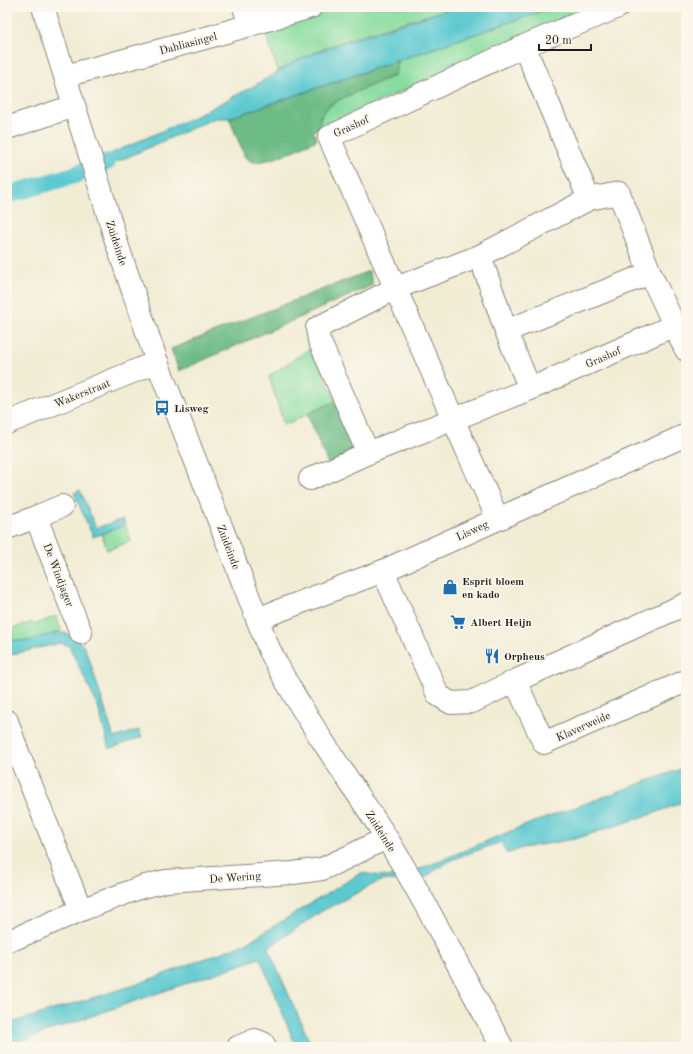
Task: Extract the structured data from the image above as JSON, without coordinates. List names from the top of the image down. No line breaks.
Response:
{"streets":{"street":["Dahliasingel","Grashof","Zuideinde","Wakerstraat","Lisweg","De Windjager","Klaverweide","De Wering"]},"crossings":[["Dahliasingel","Zuideinde"],["Grashof","Lisweg"],["Zuideinde","Wakerstraat"],["Zuideinde","Lisweg"],["Zuideinde","De Wering"]],"places":{"bus stop":["Lisweg"],"shop":["Esprit bloem en kado"],"supermarket":["Albert Heijn"],"restaurant":["Orpheus"]},"scale_bar":"20 m"}
